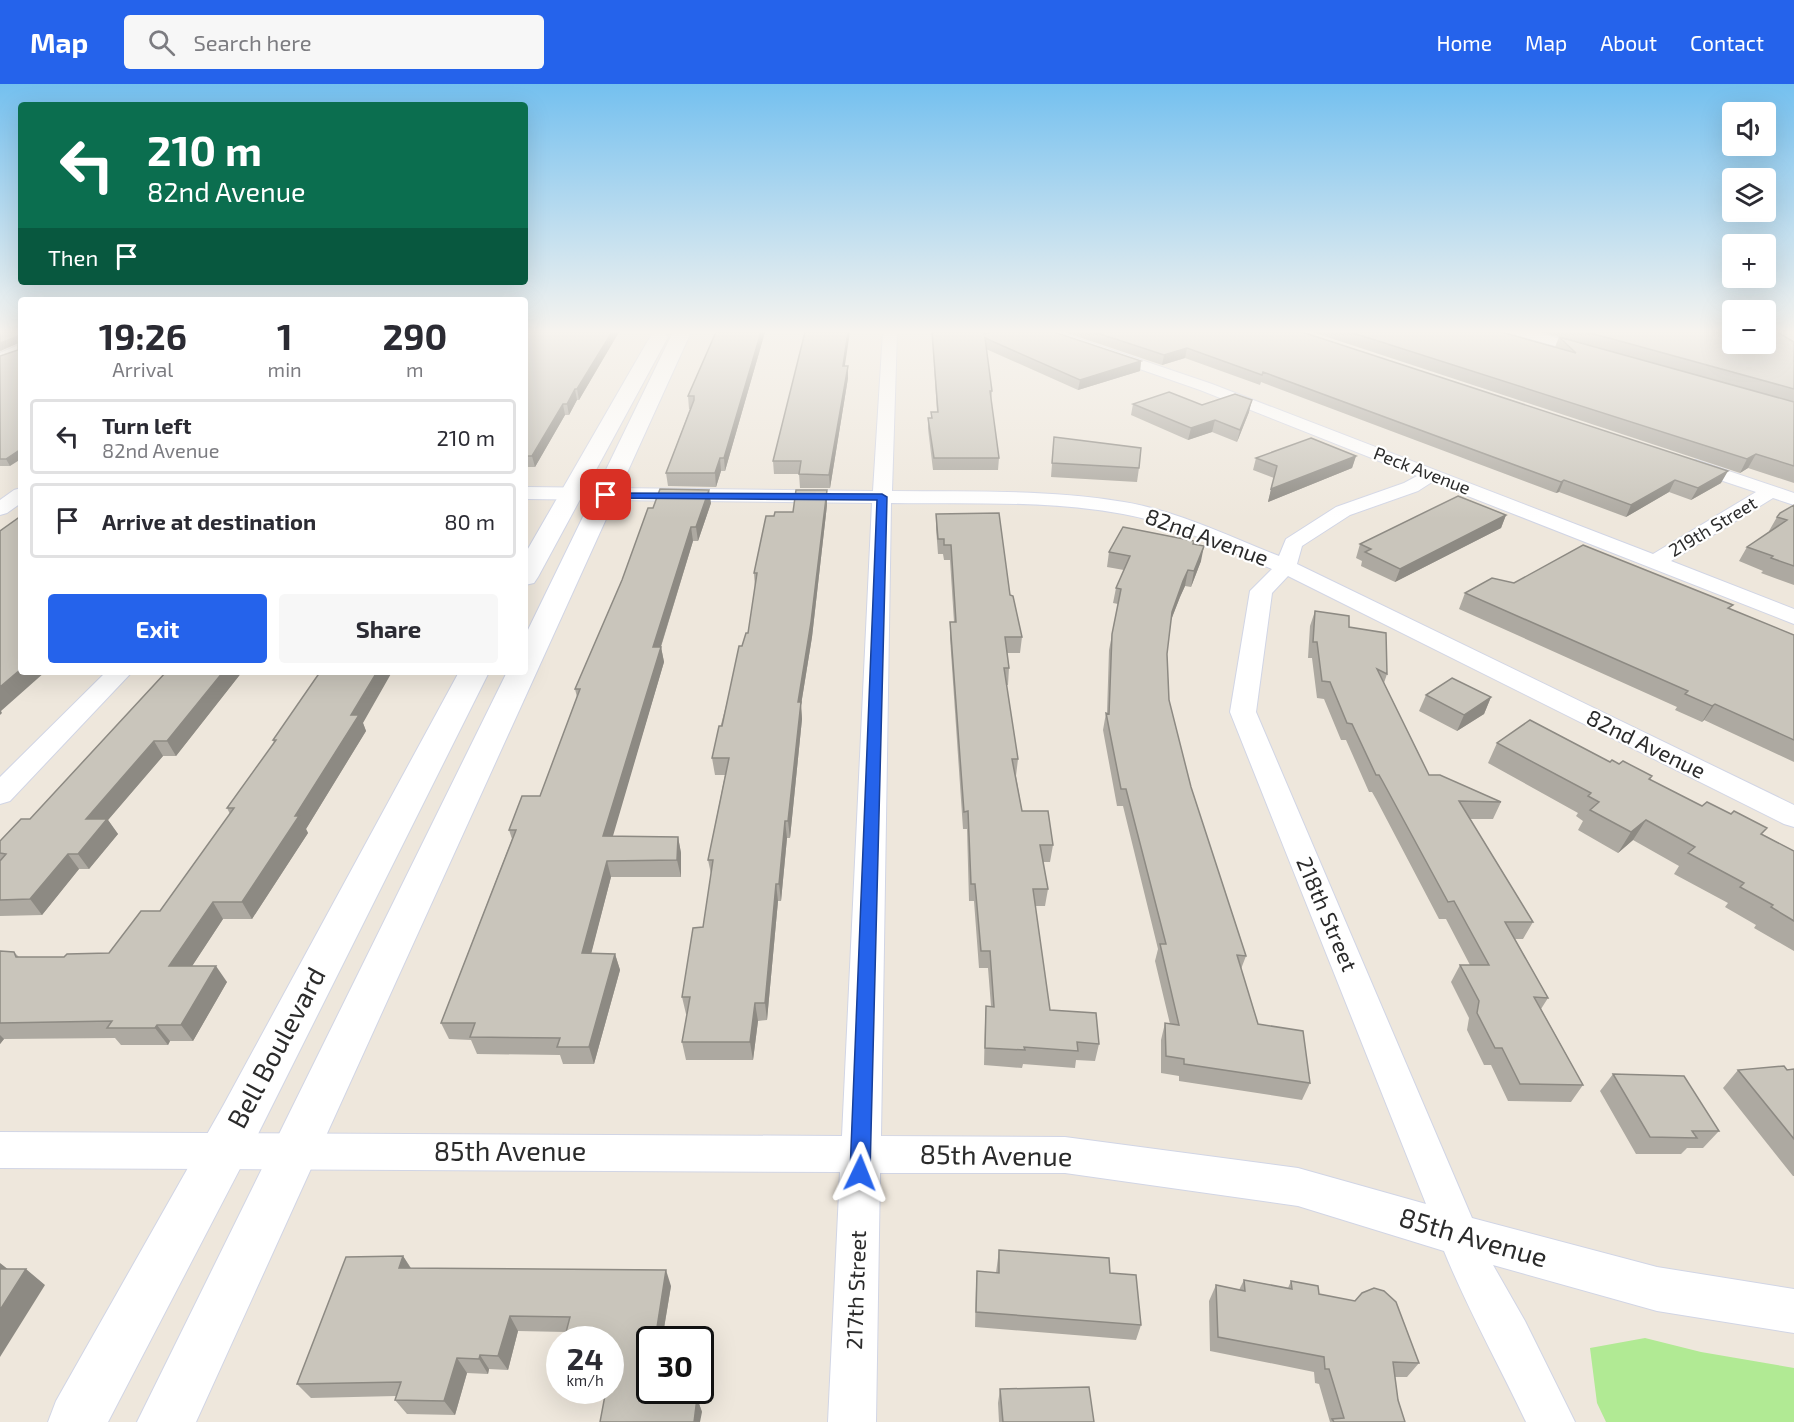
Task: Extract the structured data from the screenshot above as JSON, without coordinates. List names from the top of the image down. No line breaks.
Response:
{"streets":{"street":["Peck Avenue","219th Street","82nd Avenue","218th Street","Bell Boulevard","85th Avenue","217th Street"]},"crossings":[["Peck Avenue","219th Street"],["Peck Avenue","218th Street"],["82nd Avenue","218th Street"],["82nd Avenue","217th Street"],["218th Street","85th Avenue"],["Bell Boulevard","85th Avenue"],["85th Avenue","217th Street"]],"page":{"header":"Map","search":"Search here","nav":["Home","Map","About","Contact"],"map_buttons":["+","−"],"turn":["210 m","82nd Avenue"],"then":"Then","eta":["19:26","Arrival","1","min","290","m"],"list":[{"name":"Turn left","note":"82nd Avenue","value":"210 m"},{"name":"Arrive at destination","value":"80 m"}],"buttons":["Exit","Share"],"speed":"24 km/h","limit":"30"}}
